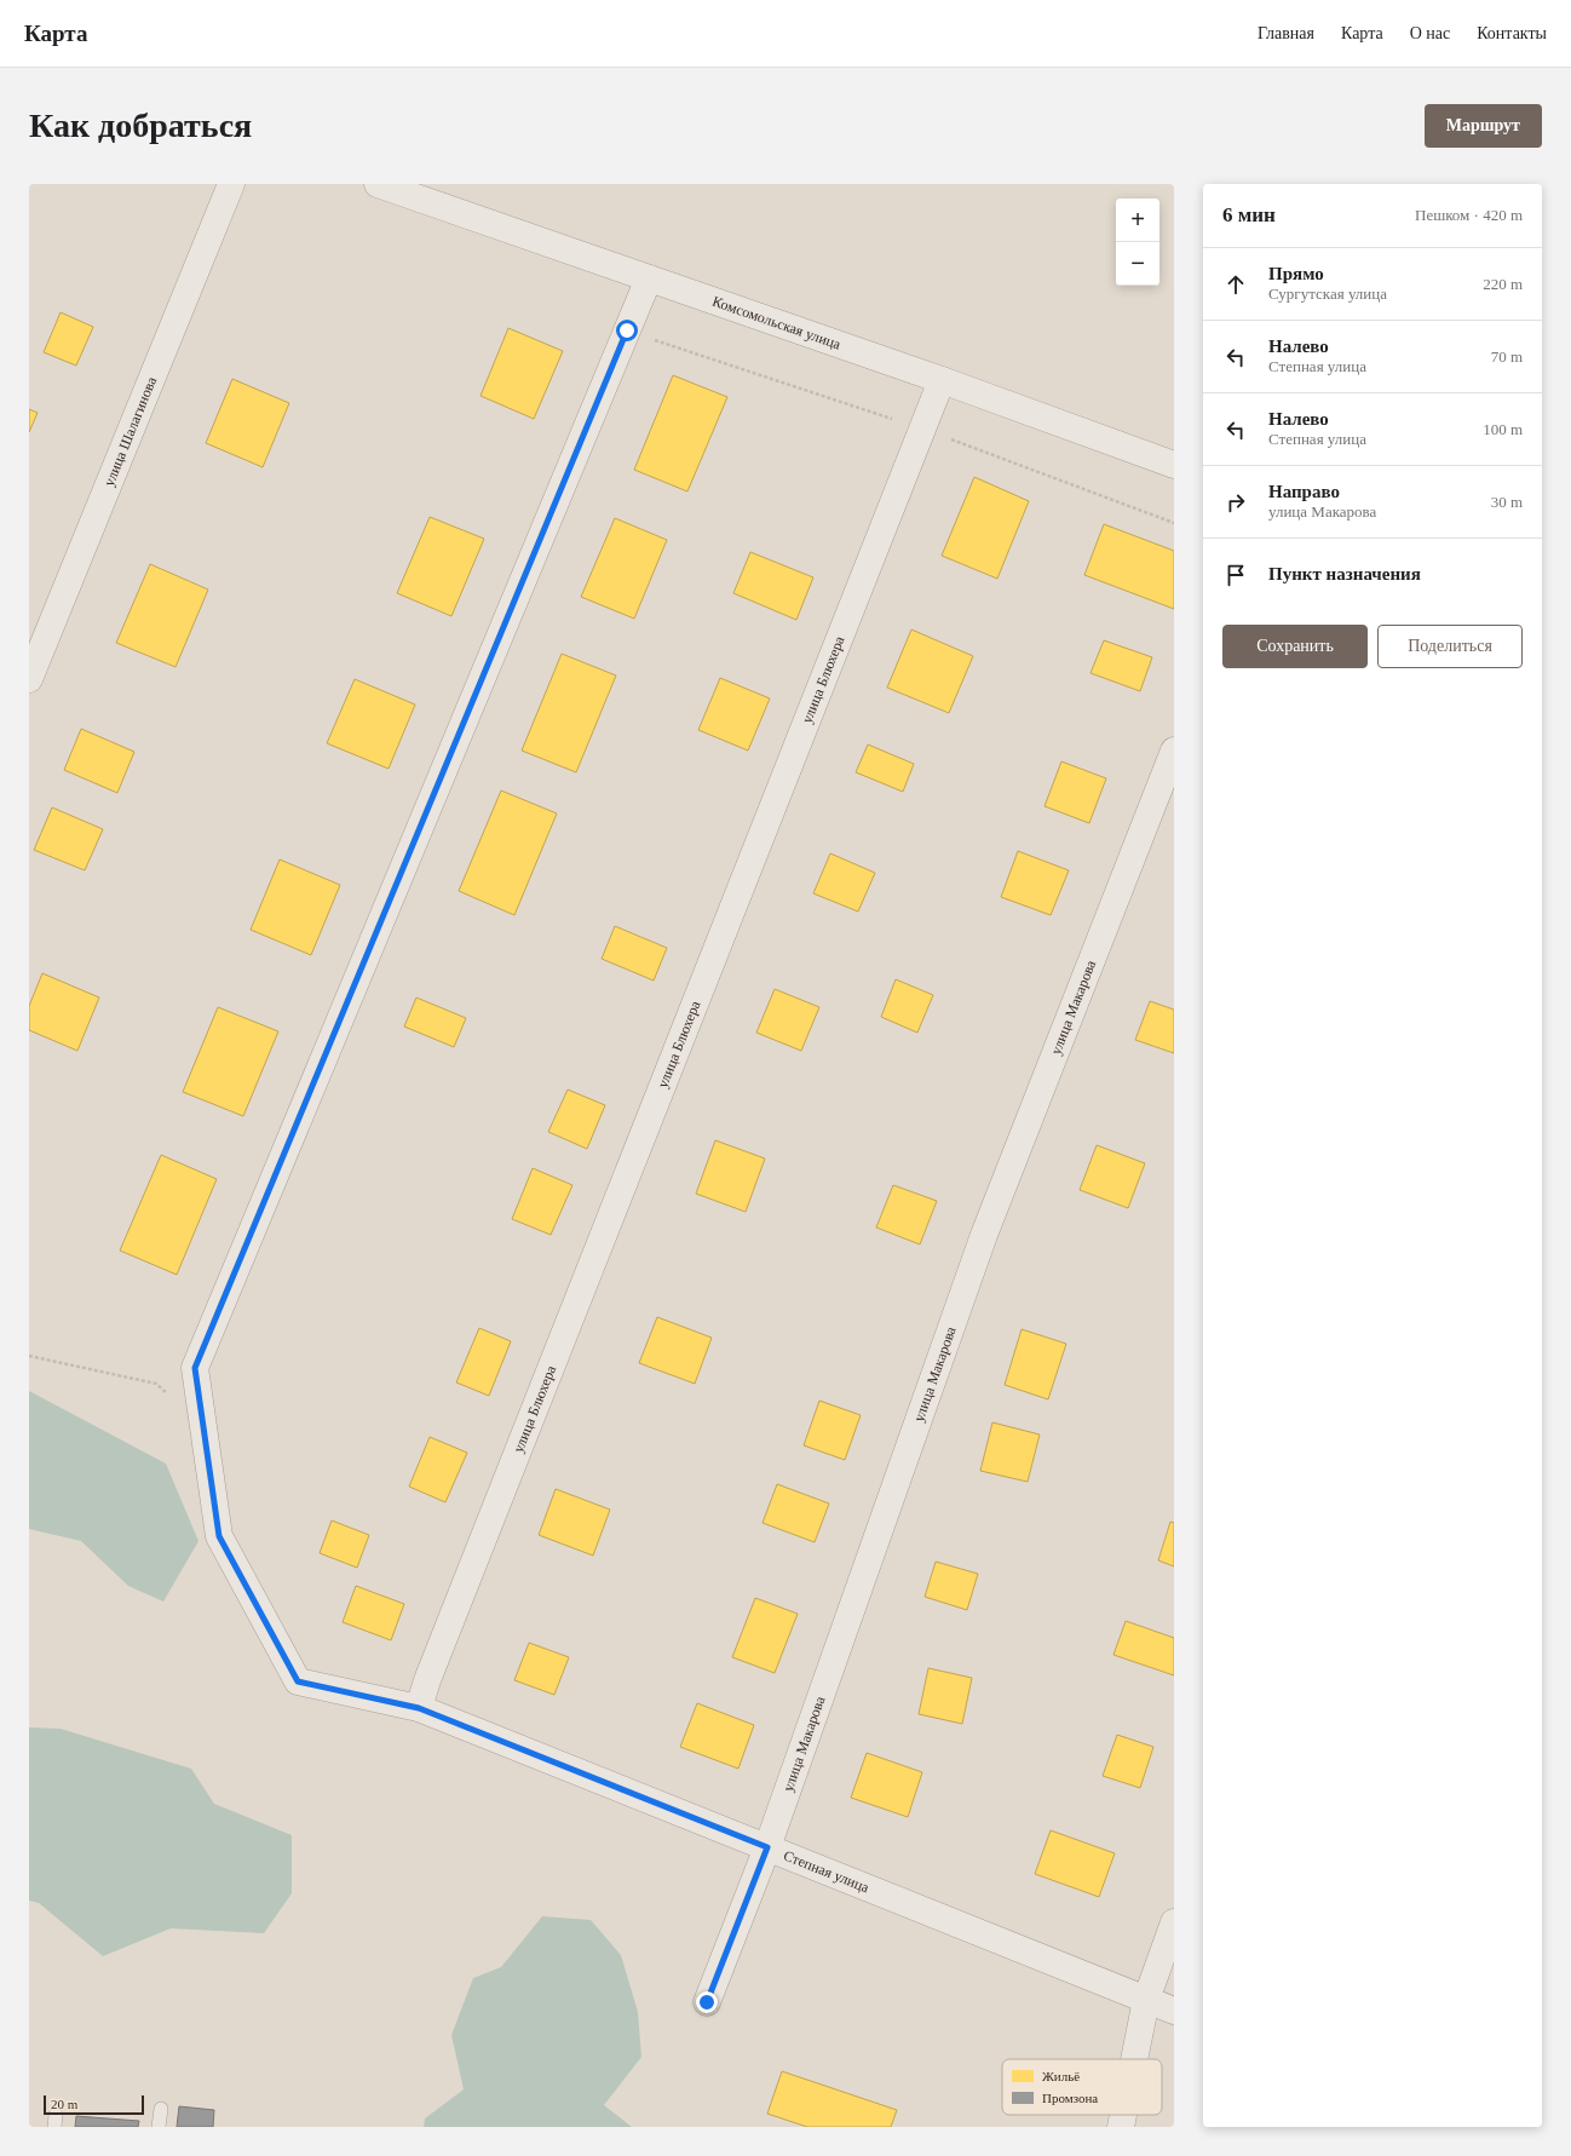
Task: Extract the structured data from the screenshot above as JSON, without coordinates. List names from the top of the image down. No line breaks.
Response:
{"streets":{"street":["Комсомольская улица","улица Шалагинова","улица Блюхера","улица Макарова","Степная улица"]},"crossings":[["Комсомольская улица","улица Блюхера"],["Комсомольская улица","Степная улица"],["улица Блюхера","Степная улица"],["улица Макарова","Степная улица"]],"legend":["Жильё","Промзона"],"scale_bar":"20 m","page":{"header":"Карта","nav":["Главная","Карта","О нас","Контакты"],"buttons":["Маршрут",["Сохранить","Поделиться"]],"title":"Как добраться","heading":["6 мин","Пешком · 420 m"],"map_buttons":["+","−"],"list":[["Прямо","Сургутская улица","220 m"],["Налево","Степная улица","70 m"],["Налево","Степная улица","100 m"],["Направо","улица Макарова","30 m"],"Пункт назначения"],"scale":"20 m"}}
